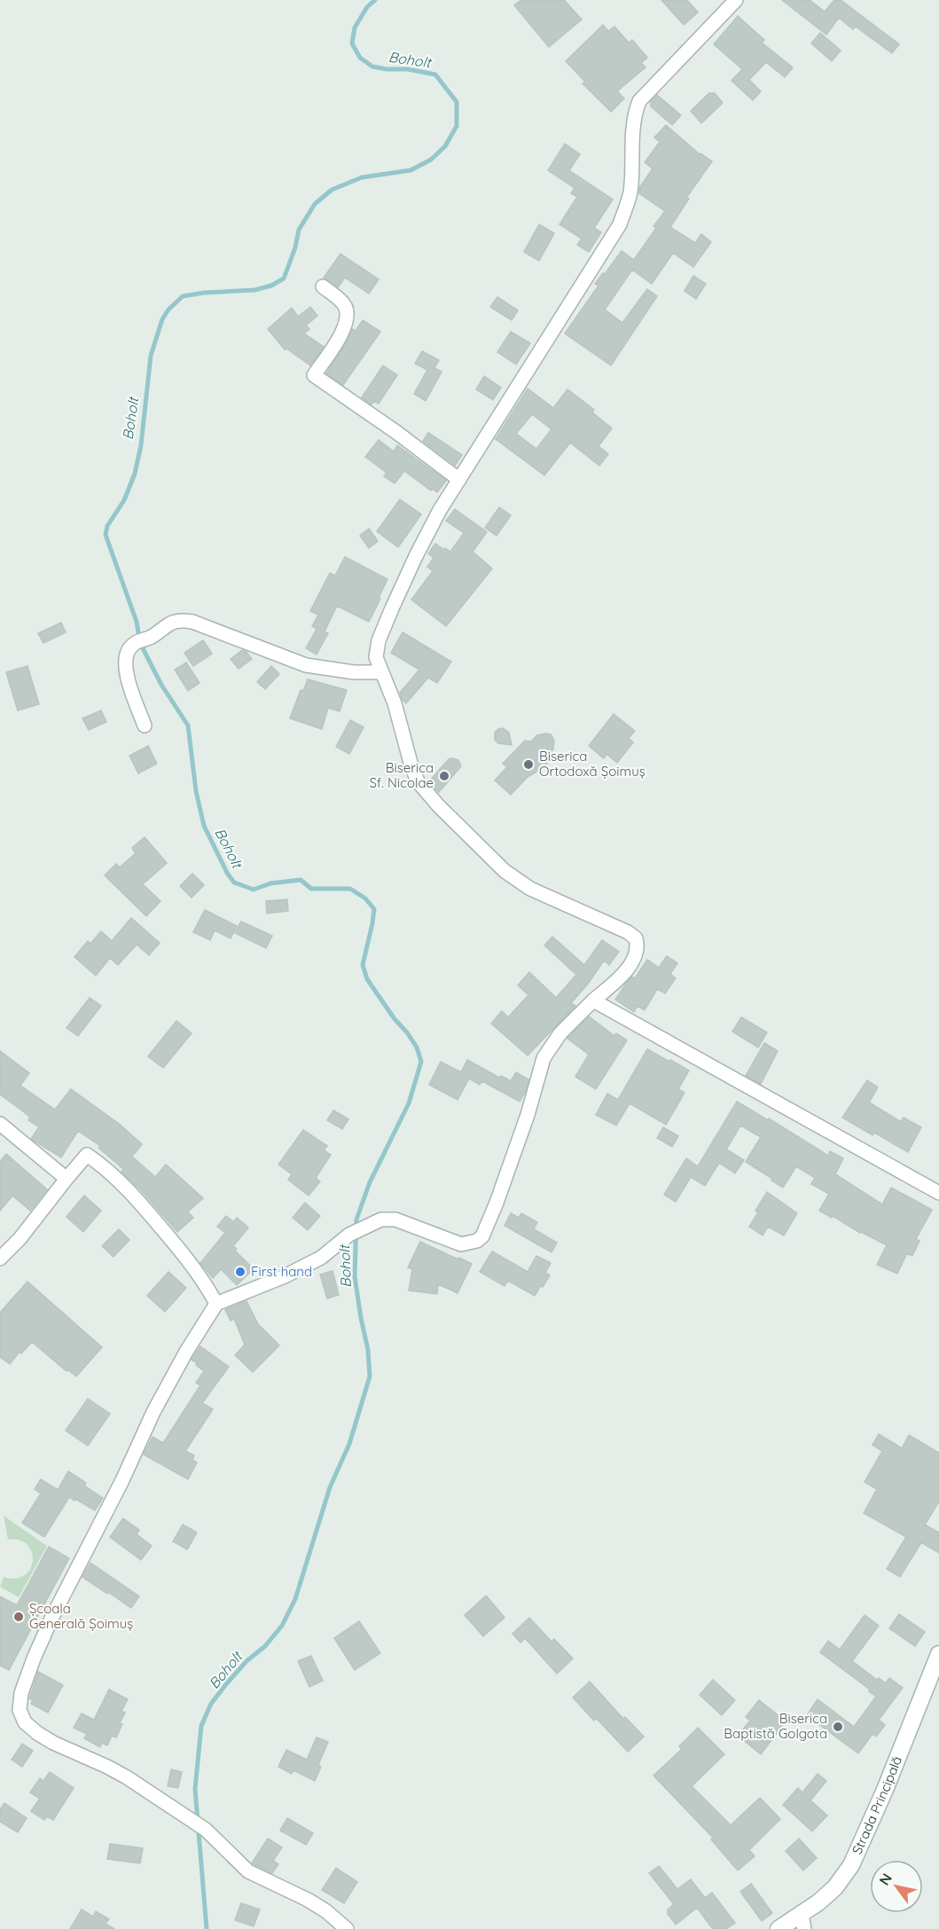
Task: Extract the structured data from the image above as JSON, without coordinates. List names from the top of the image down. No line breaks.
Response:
{"streets":{"main road":["Strada Principală"]},"water":["Boholt"],"places":["Biserica Ortodoxă Șoimuș","Biserica Sf. Nicolae","First hand","Școala Generală Șoimuș","Biserica Baptistă Golgota"],"north":"top left"}
